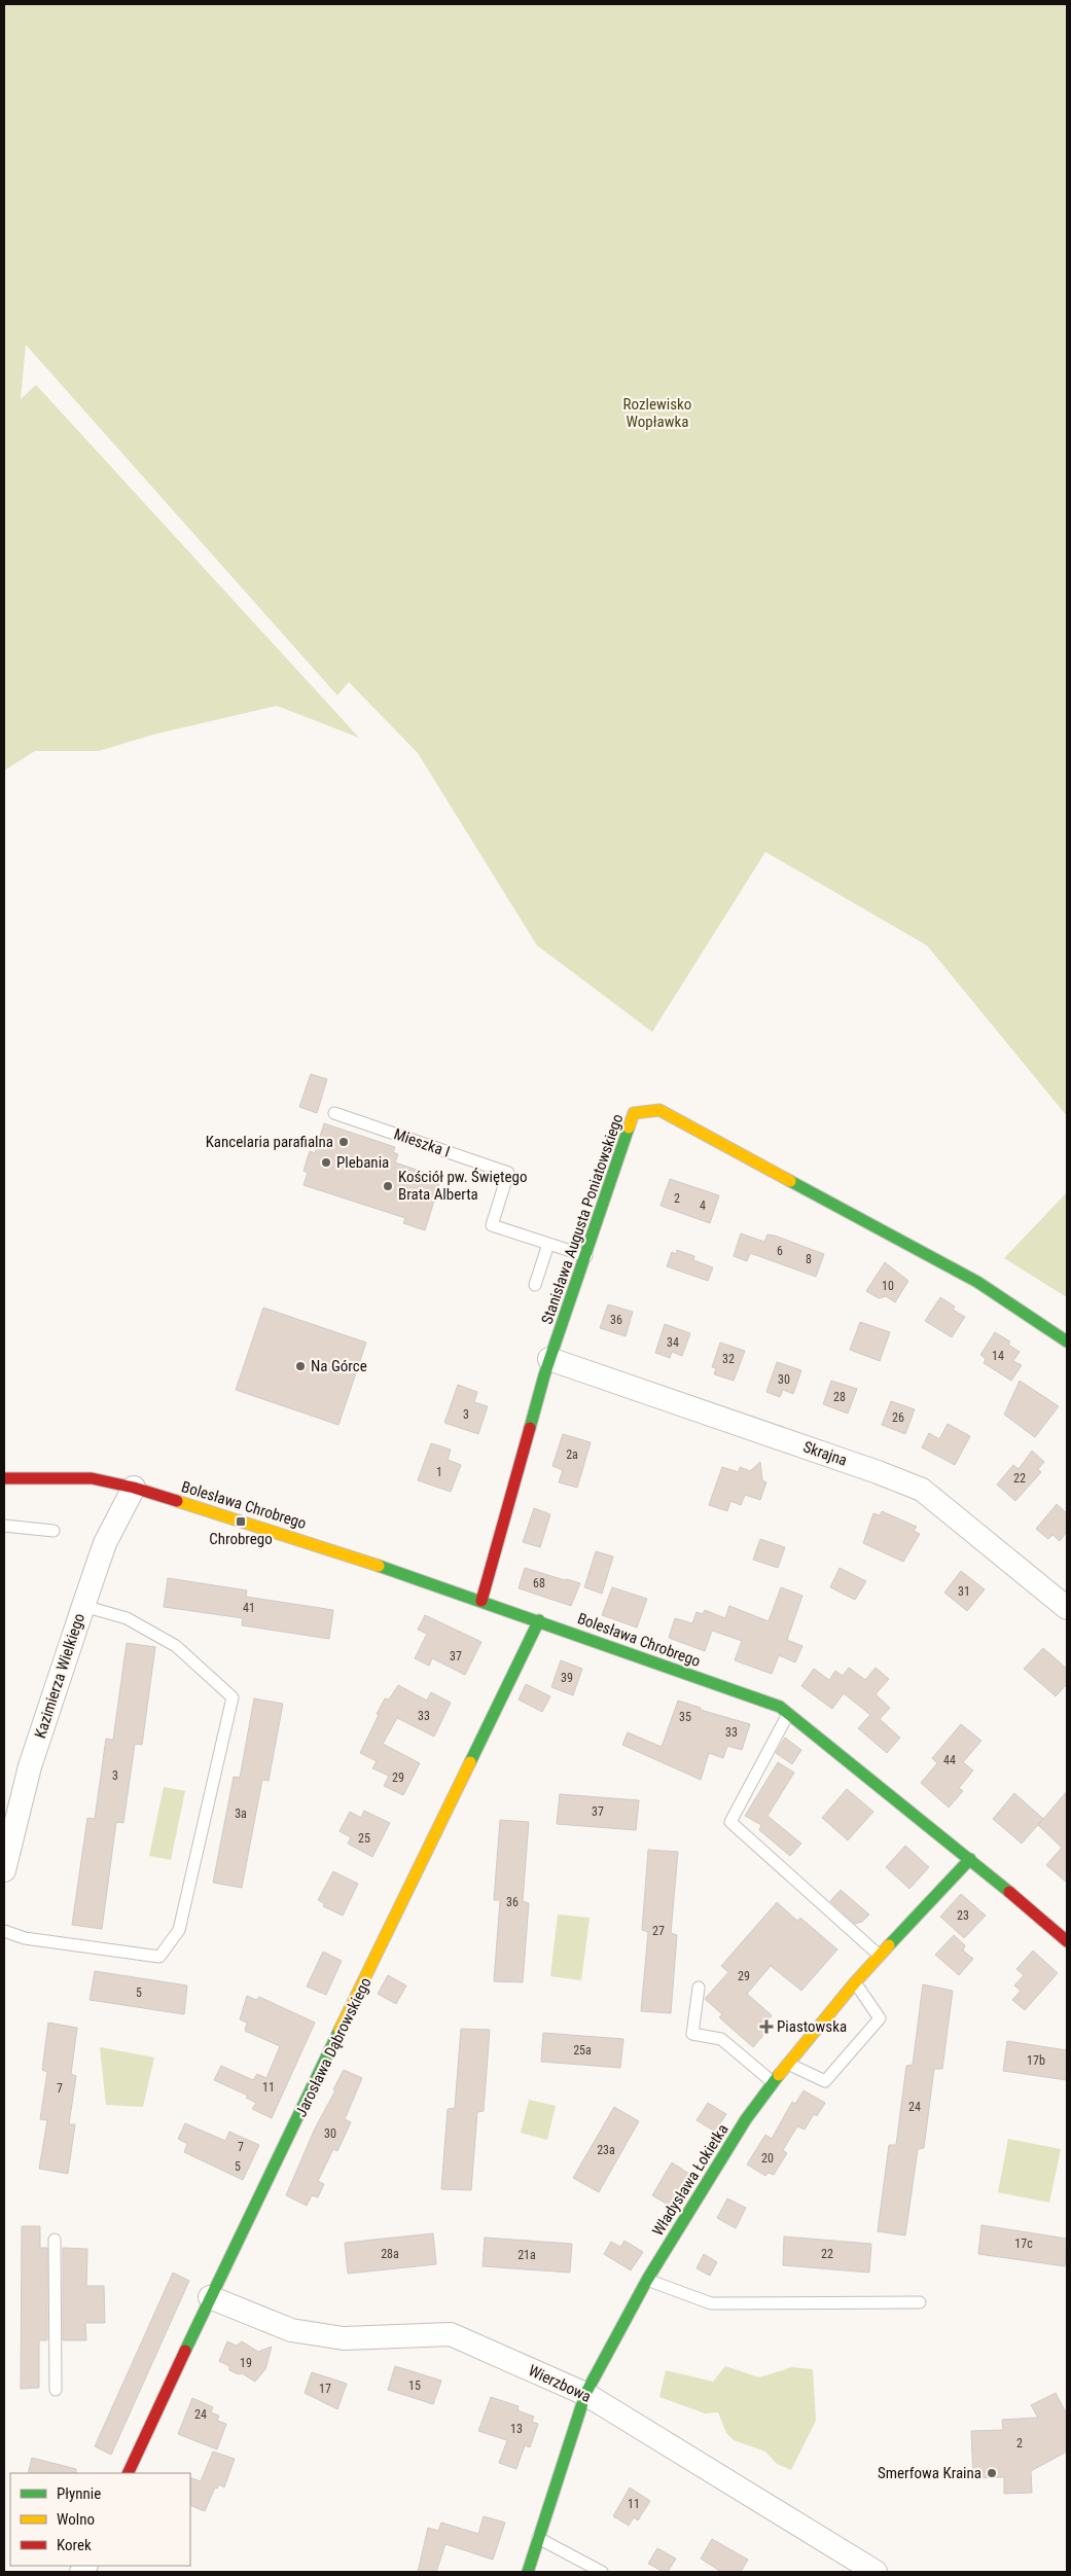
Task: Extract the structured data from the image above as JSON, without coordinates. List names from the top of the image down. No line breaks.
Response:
{"streets":{"street":["Stanisława Augusta Poniatowskiego","Skrajna","Bolesława Chrobrego","Kazimierza Wielkiego","Jarosława Dąbrowskiego","Władysława Łokietka","Wierzbowa"],"lane":["Mieszka I"]},"crossings":[["Mieszka I","Stanisława Augusta Poniatowskiego"],["Stanisława Augusta Poniatowskiego","Skrajna"],["Stanisława Augusta Poniatowskiego","Bolesława Chrobrego"],["Bolesława Chrobrego","Kazimierza Wielkiego"],["Bolesława Chrobrego","Jarosława Dąbrowskiego"],["Bolesława Chrobrego","Władysława Łokietka"],["Jarosława Dąbrowskiego","Wierzbowa"],["Władysława Łokietka","Wierzbowa"]],"parks":["Rozlewisko Wopławka"],"places":{"other":["Kancelaria parafialna","Plebania","Kościół pw. Świętego Brata Alberta","Na Górce","Smerfowa Kraina"],"transit":["Chrobrego"],"health":["Piastowska"]},"house_numbers":["2","4","6","8","10","36","34","14","32","30","28","3","26","2a","1","22","68","31","41","37","39","33","35","33","44","3","29","37","3a","25","36","23","27","29","5","25a","17b","11","7","24","30","7","23a","20","5","17c","28a","22","21a","19","15","17","24","13","2","11"],"legend":["Płynnie","Wolno","Korek"]}
